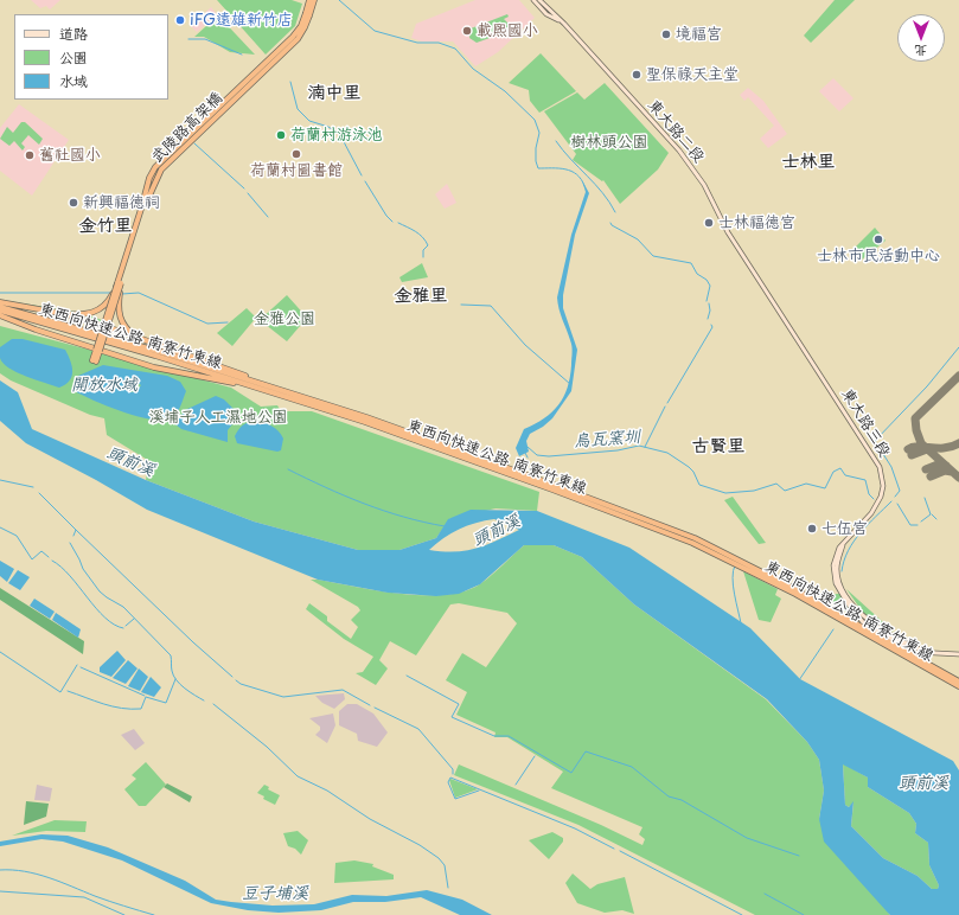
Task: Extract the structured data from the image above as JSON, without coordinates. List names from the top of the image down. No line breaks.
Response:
{"streets":{"highway":["武陵路高架橋","東西向快速公路 南寮竹東線"],"main road":["東大路二段","東大路三段"]},"crossings":[["東大路二段","東大路三段"]],"districts":["湳中里","士林里","金竹里","金雅里","古賢里"],"water":["開放水域","烏瓦窯圳","頭前溪","豆子埔溪"],"parks":["樹林頭公園","金雅公園","溪埔子人工濕地公園"],"places":["iFG遠雄新竹店","載熙國小","境福宮","聖保祿天主堂","荷蘭村游泳池","荷蘭村圖書館","舊社國小","新興福德祠","士林福德宮","士林市民活動中心","七伍宮"],"legend":["道路","公園","水域"],"north":"bottom"}
